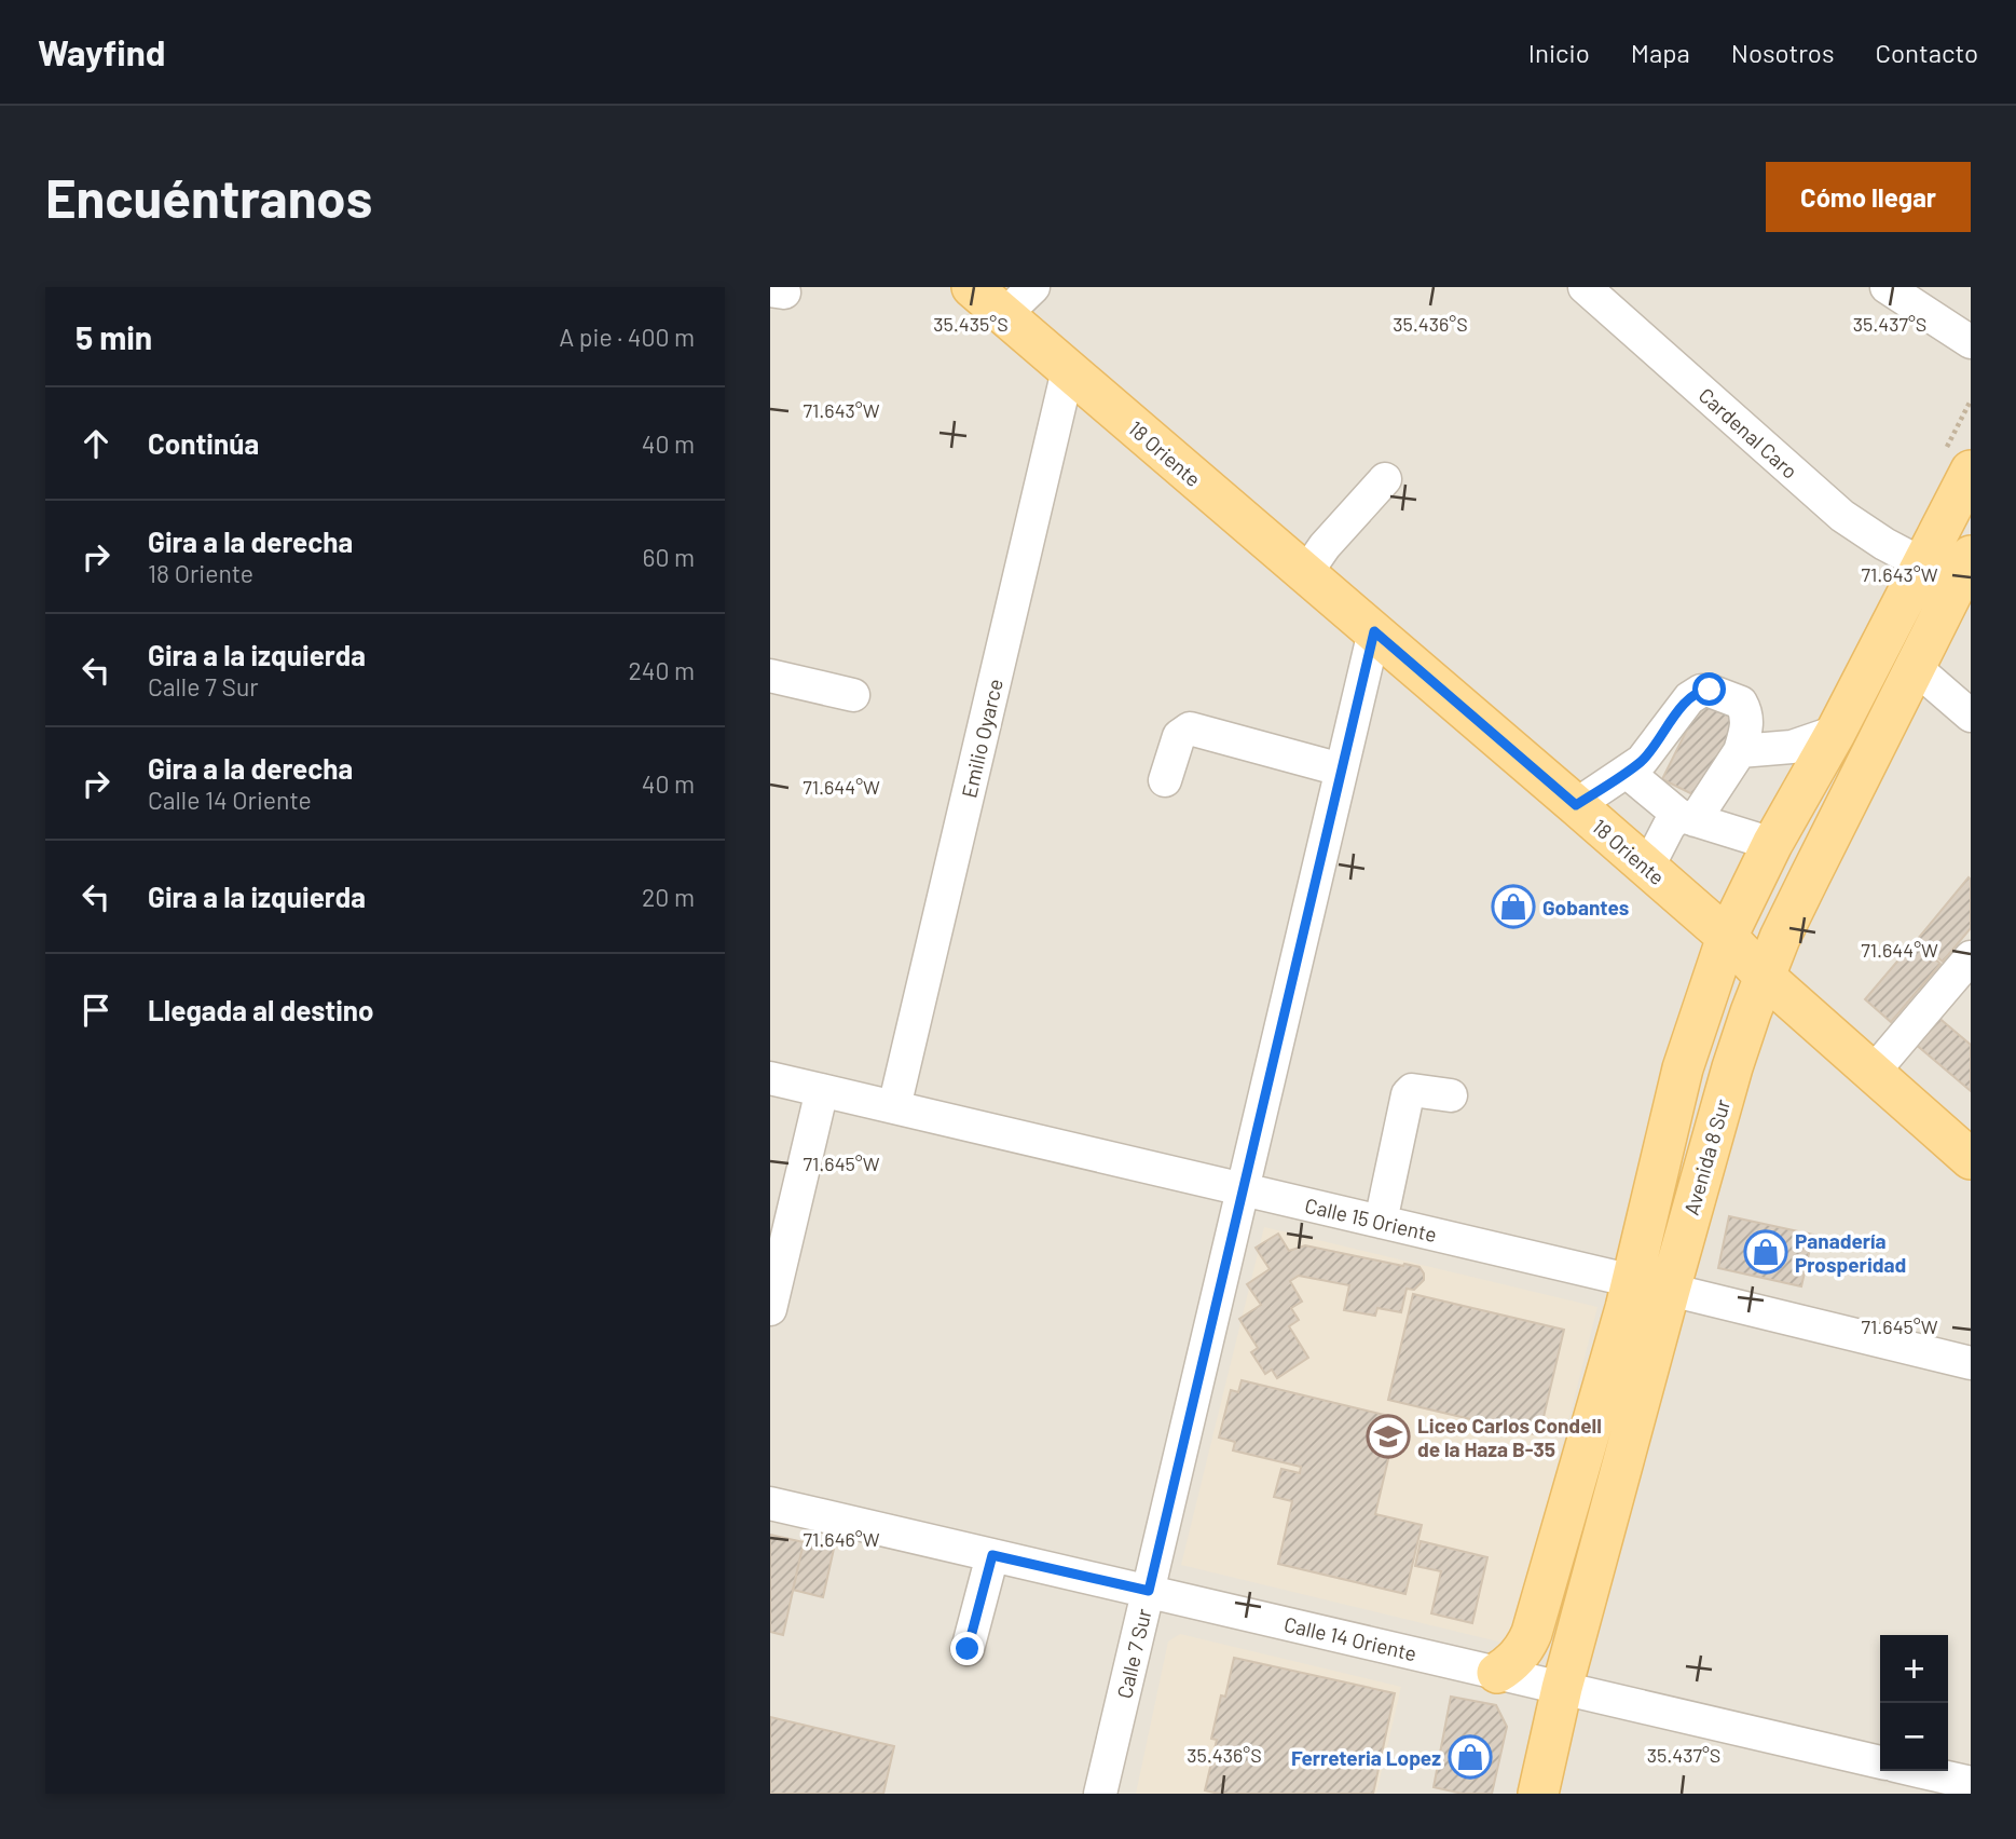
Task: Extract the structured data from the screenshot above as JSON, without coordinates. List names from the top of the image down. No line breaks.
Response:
{"streets":{"main road":["18 Oriente","Avenida 8 Sur"],"street":["Cardenal Caro","Emilio Oyarce","Calle 15 Oriente","Calle 14 Oriente","Calle 7 Sur"]},"crossings":[["Cardenal Caro","Avenida 8 Sur"],["18 Oriente","Emilio Oyarce"],["18 Oriente","Avenida 8 Sur"],["18 Oriente","Calle 7 Sur"],["Emilio Oyarce","Calle 15 Oriente"],["Avenida 8 Sur","Calle 15 Oriente"],["Avenida 8 Sur","Calle 14 Oriente"],["Calle 15 Oriente","Calle 7 Sur"],["Calle 14 Oriente","Calle 7 Sur"]],"places":{"shop":["Gobantes","Panadería Prosperidad","Ferreteria Lopez"],"school or university":["Liceo Carlos Condell de la Haza B-35"]},"page":{"header":"Wayfind","nav":["Inicio","Mapa","Nosotros","Contacto"],"buttons":"Cómo llegar","title":"Encuéntranos","heading":["5 min","A pie · 400 m"],"list":[["Continúa","40 m"],["Gira a la derecha","18 Oriente","60 m"],["Gira a la izquierda","Calle 7 Sur","240 m"],["Gira a la derecha","Calle 14 Oriente","40 m"],["Gira a la izquierda","20 m"],"Llegada al destino"],"map_buttons":["+","−"]},"coordinates":["35.435°S","35.436°S","35.437°S","71.643°W","71.644°W","71.645°W","71.646°W"]}
